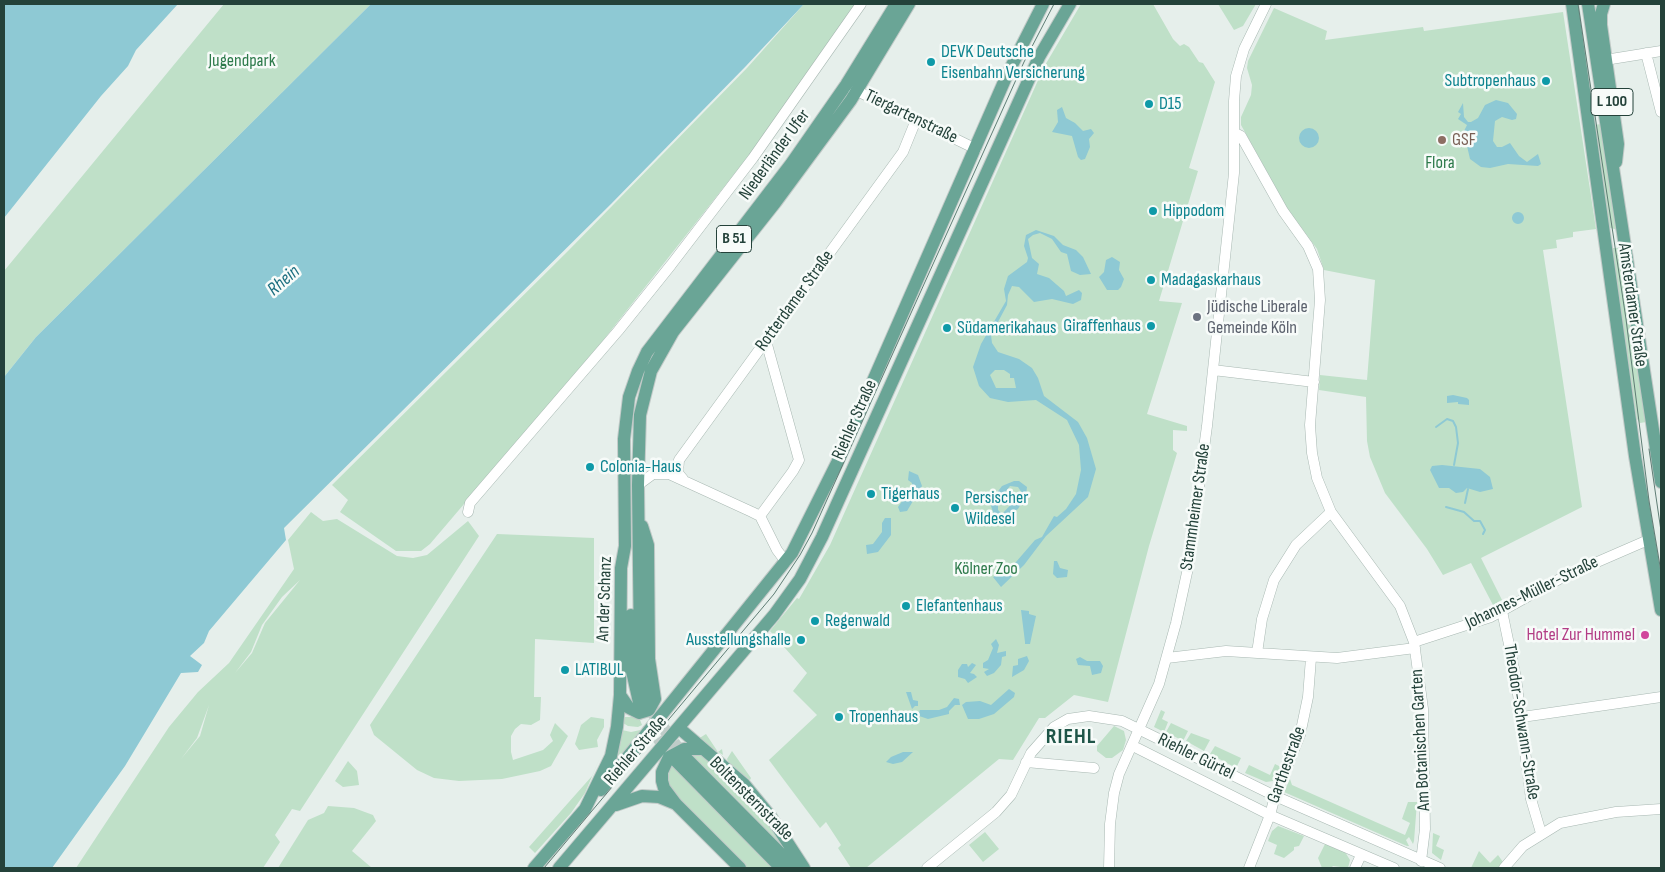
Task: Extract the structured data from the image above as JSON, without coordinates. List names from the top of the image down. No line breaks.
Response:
{"streets":{"main road":["L 100","Niederländer Ufer","B 51","Amsterdamer Straße","Riehler Straße","An der Schanz","Boltensternstraße"],"street":["Tiergartenstraße","Rotterdamer Straße","Stammheimer Straße","Johannes-Müller-Straße","Theodor-Schwann-Straße","Am Botanischen Garten","Riehler Gürtel","Garthestraße"]},"crossings":[["L 100","Amsterdamer Straße"],["Tiergartenstraße","Niederländer Ufer"],["Tiergartenstraße","Rotterdamer Straße"],["Tiergartenstraße","Riehler Straße"],["Niederländer Ufer","An der Schanz"],["Amsterdamer Straße","Johannes-Müller-Straße"],["Riehler Straße","An der Schanz"],["Riehler Straße","Boltensternstraße"],["Stammheimer Straße","Johannes-Müller-Straße"],["Stammheimer Straße","Am Botanischen Garten"],["Stammheimer Straße","Riehler Gürtel"],["Johannes-Müller-Straße","Theodor-Schwann-Straße"],["Johannes-Müller-Straße","Am Botanischen Garten"],["Johannes-Müller-Straße","Garthestraße"],["Am Botanischen Garten","Riehler Gürtel"],["Riehler Gürtel","Garthestraße"]],"districts":["RIEHL"],"water":["Rhein"],"parks":["Jugendpark","Flora","Kölner Zoo"],"places":["DEVK Deutsche Eisenbahn Versicherung","Subtropenhaus","D15","GSF","Hippodom","Madagaskarhaus","Jüdische Liberale Gemeinde Köln","Giraffenhaus","Südamerikahaus","Colonia-Haus","Tigerhaus","Persischer Wildesel","Elefantenhaus","Regenwald","Hotel Zur Hummel","Ausstellungshalle","LATIBUL","Tropenhaus"]}
